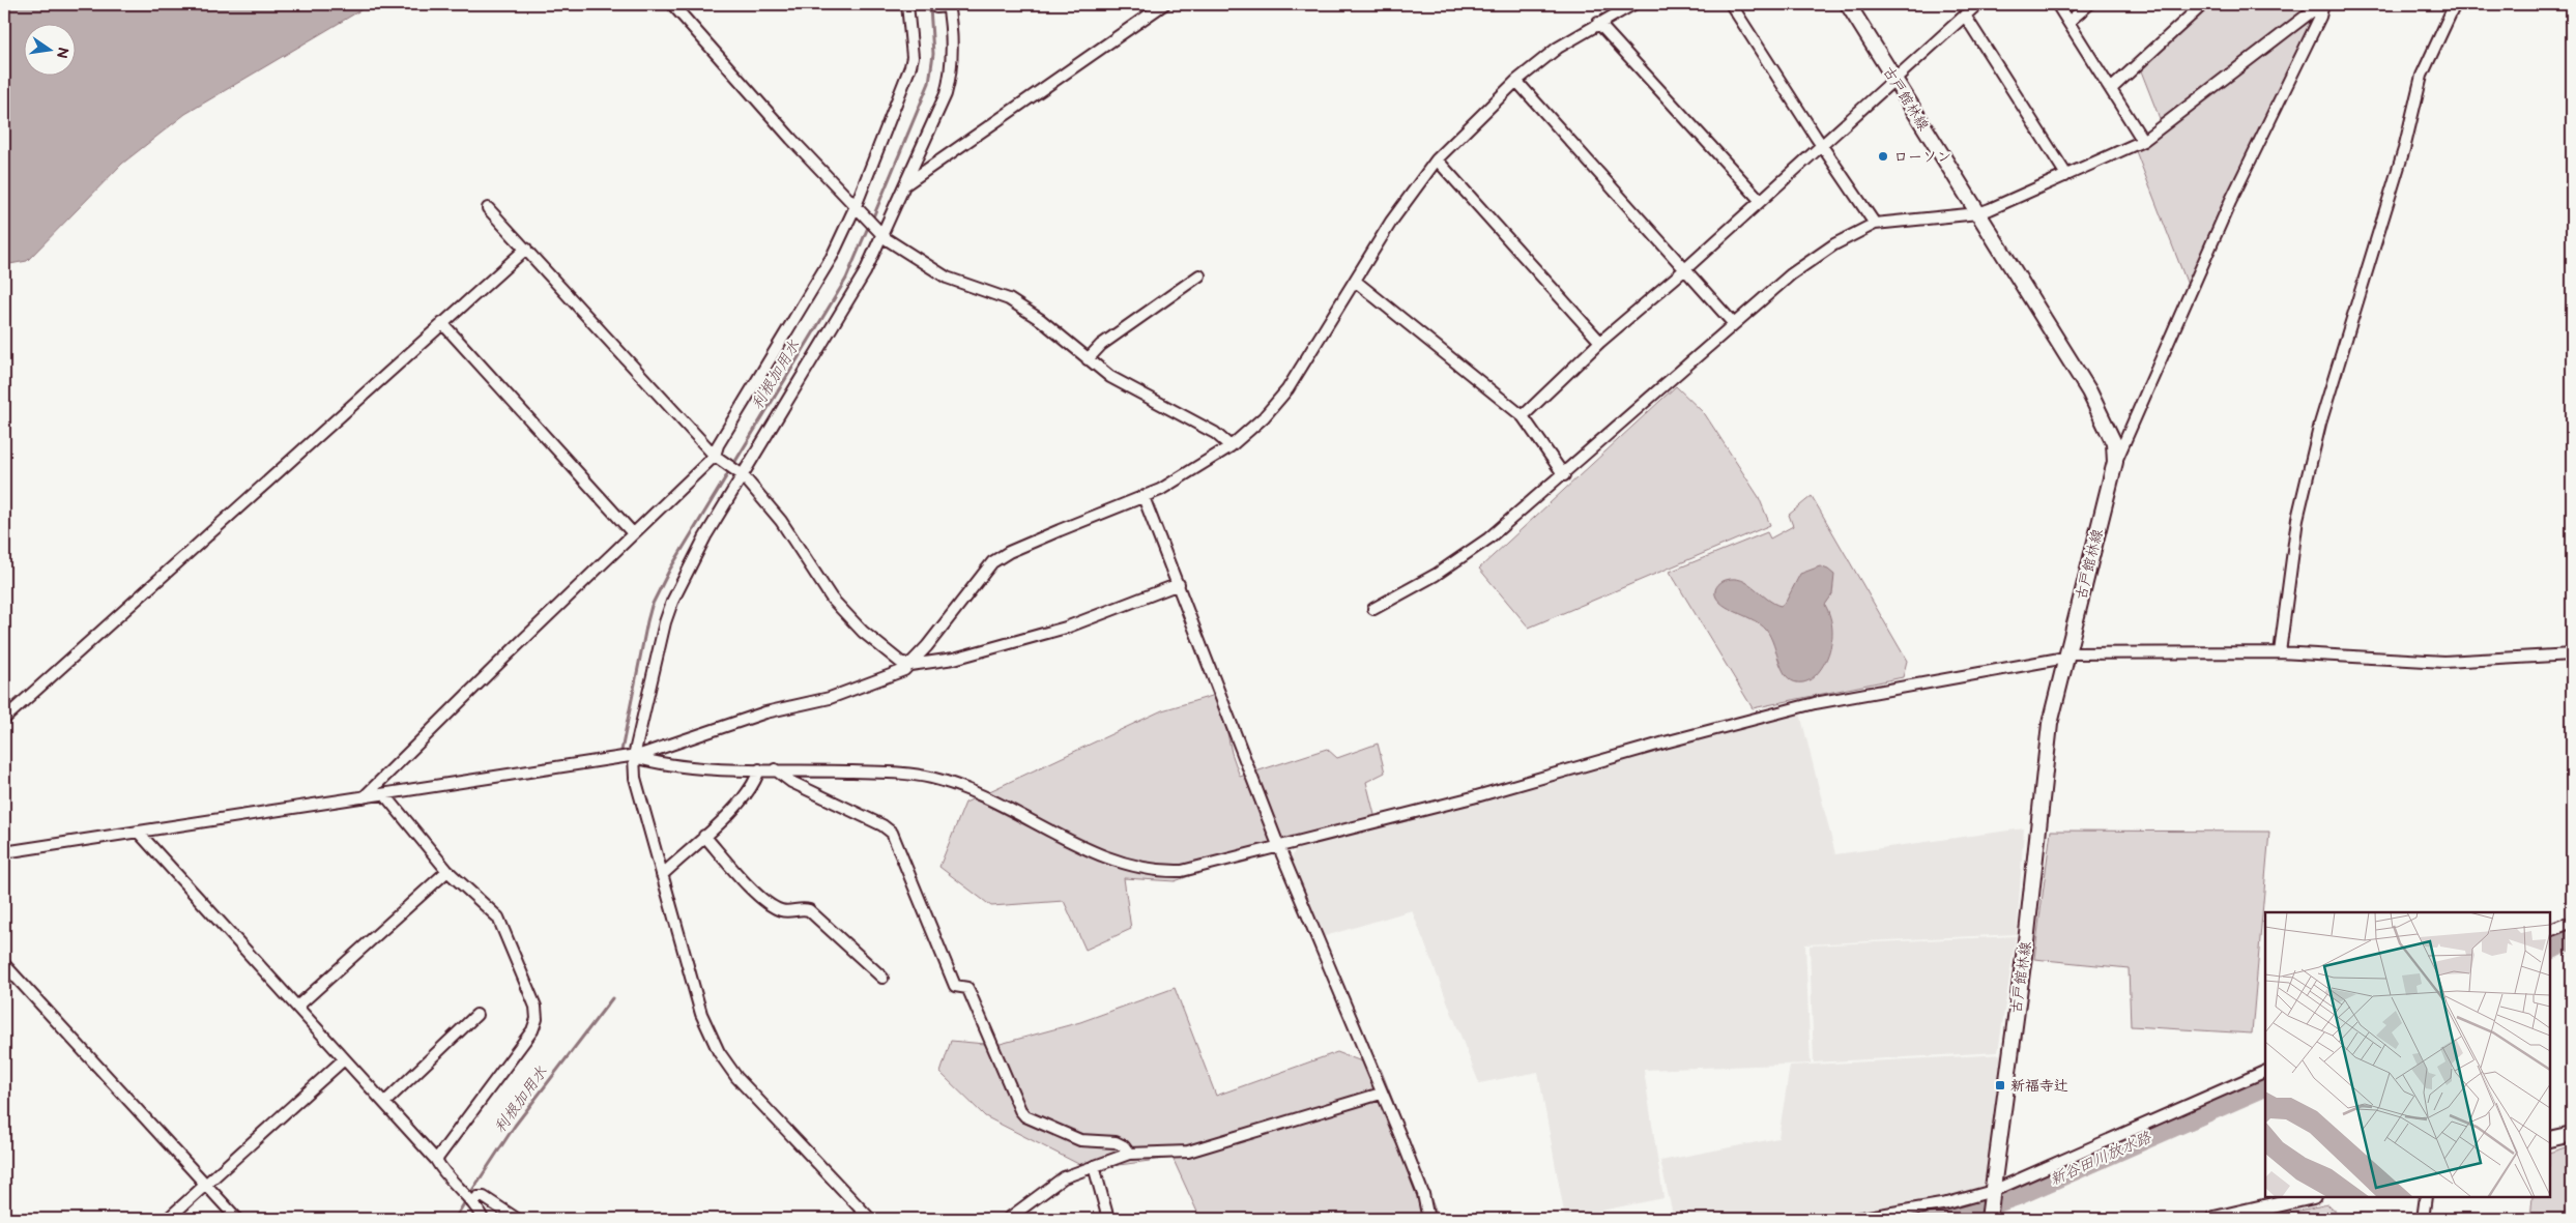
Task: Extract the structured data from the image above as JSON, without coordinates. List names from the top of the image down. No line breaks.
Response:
{"streets":{"main road":["古戸館林線"]},"water":["利根加用水","新谷田川放水路"],"places":{"other":["ローソン"],"transit":["新福寺辻"]},"north":"right"}
